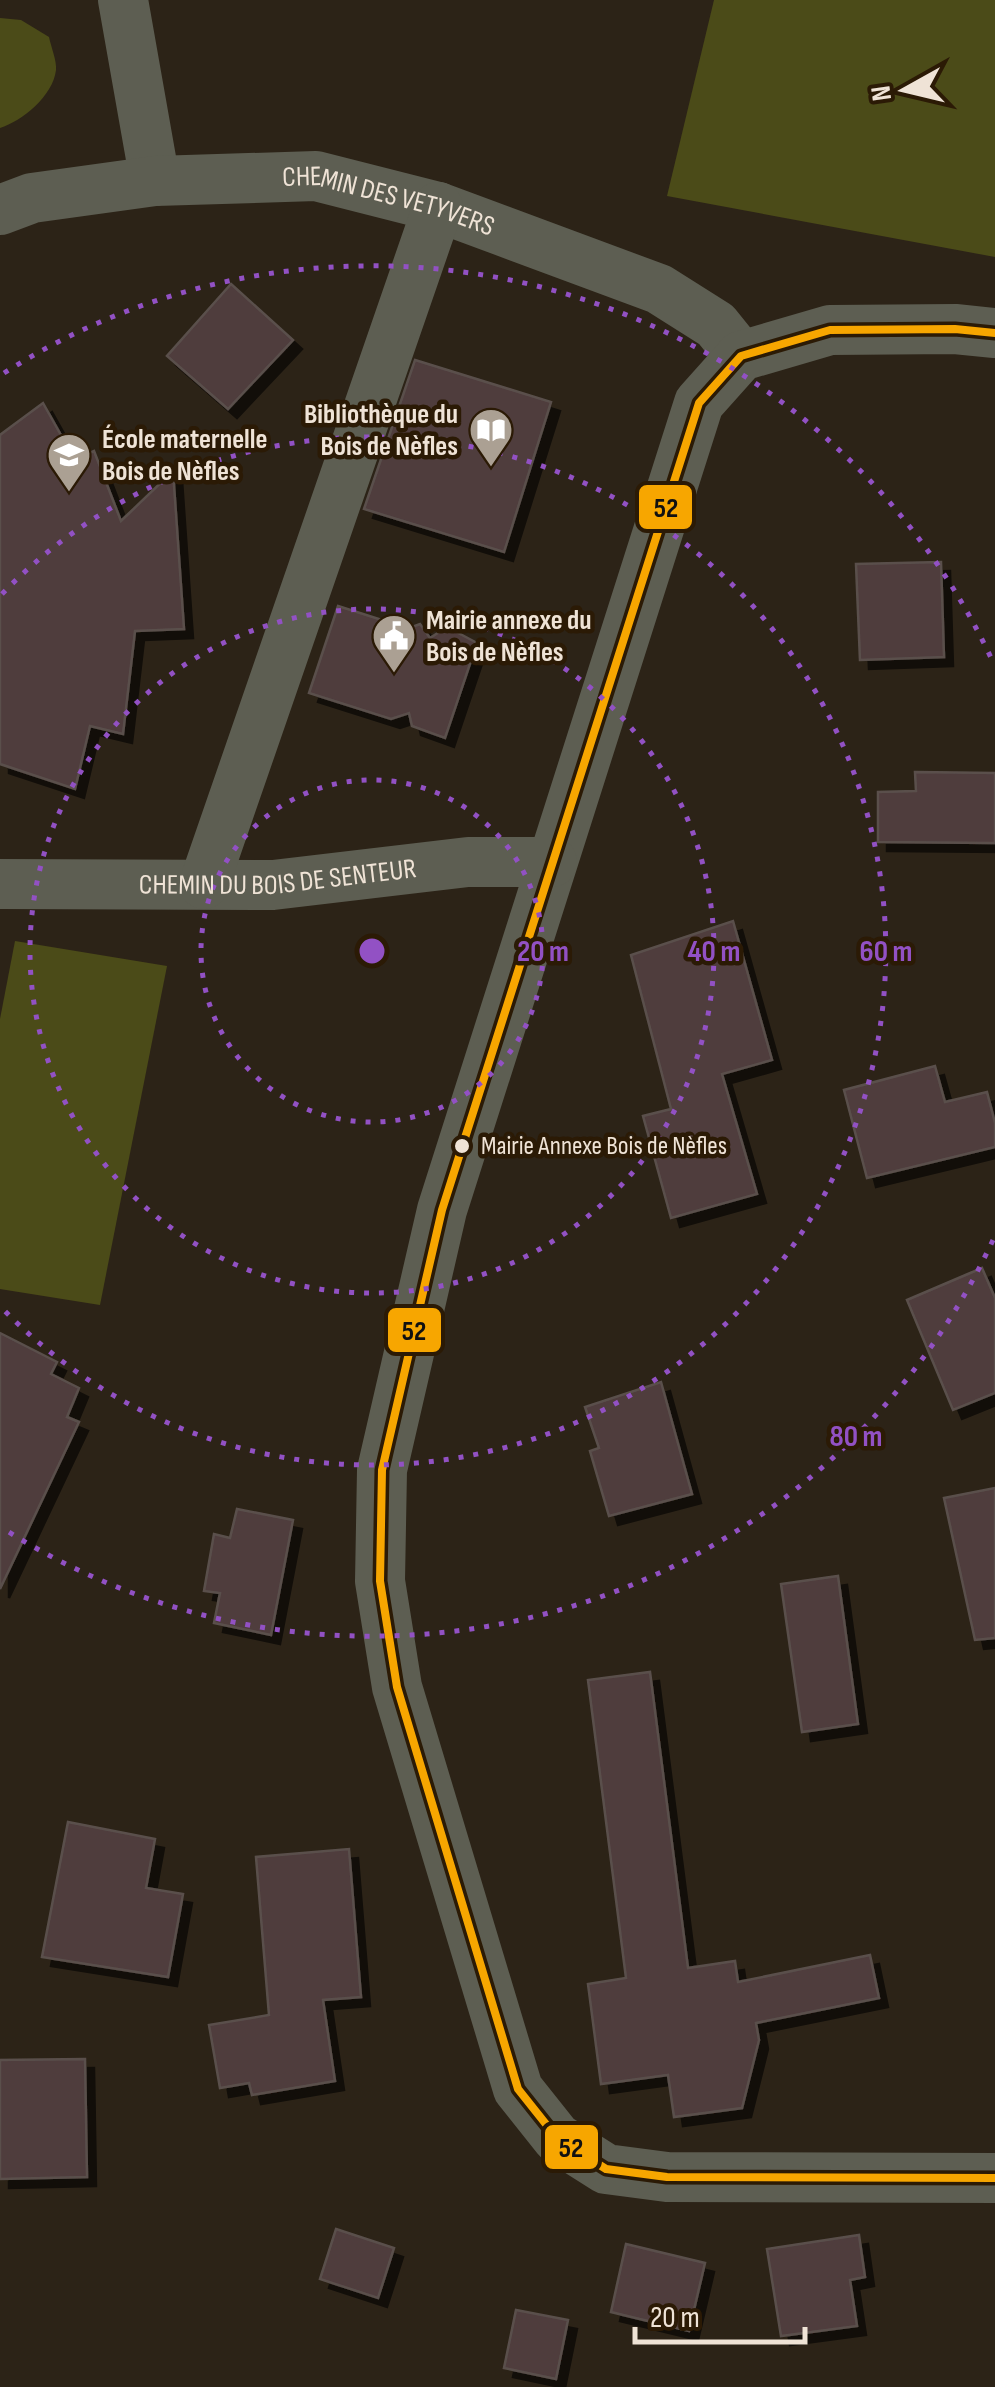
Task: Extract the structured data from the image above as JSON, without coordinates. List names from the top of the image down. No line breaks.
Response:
{"streets":{"street":["CHEMIN DES VETYVERS","CHEMIN DU BOIS DE SENTEUR"]},"places":{"library":["Bibliothèque du Bois de Nèfles"],"school or university":["École maternelle Bois de Nèfles"],"public building":["Mairie annexe du Bois de Nèfles"],"other":["Mairie Annexe Bois de Nèfles"]},"lines":["transit line 52"],"scale_bar":"20 m","north":"left","rings":["20 m","40 m","60 m","80 m"]}
